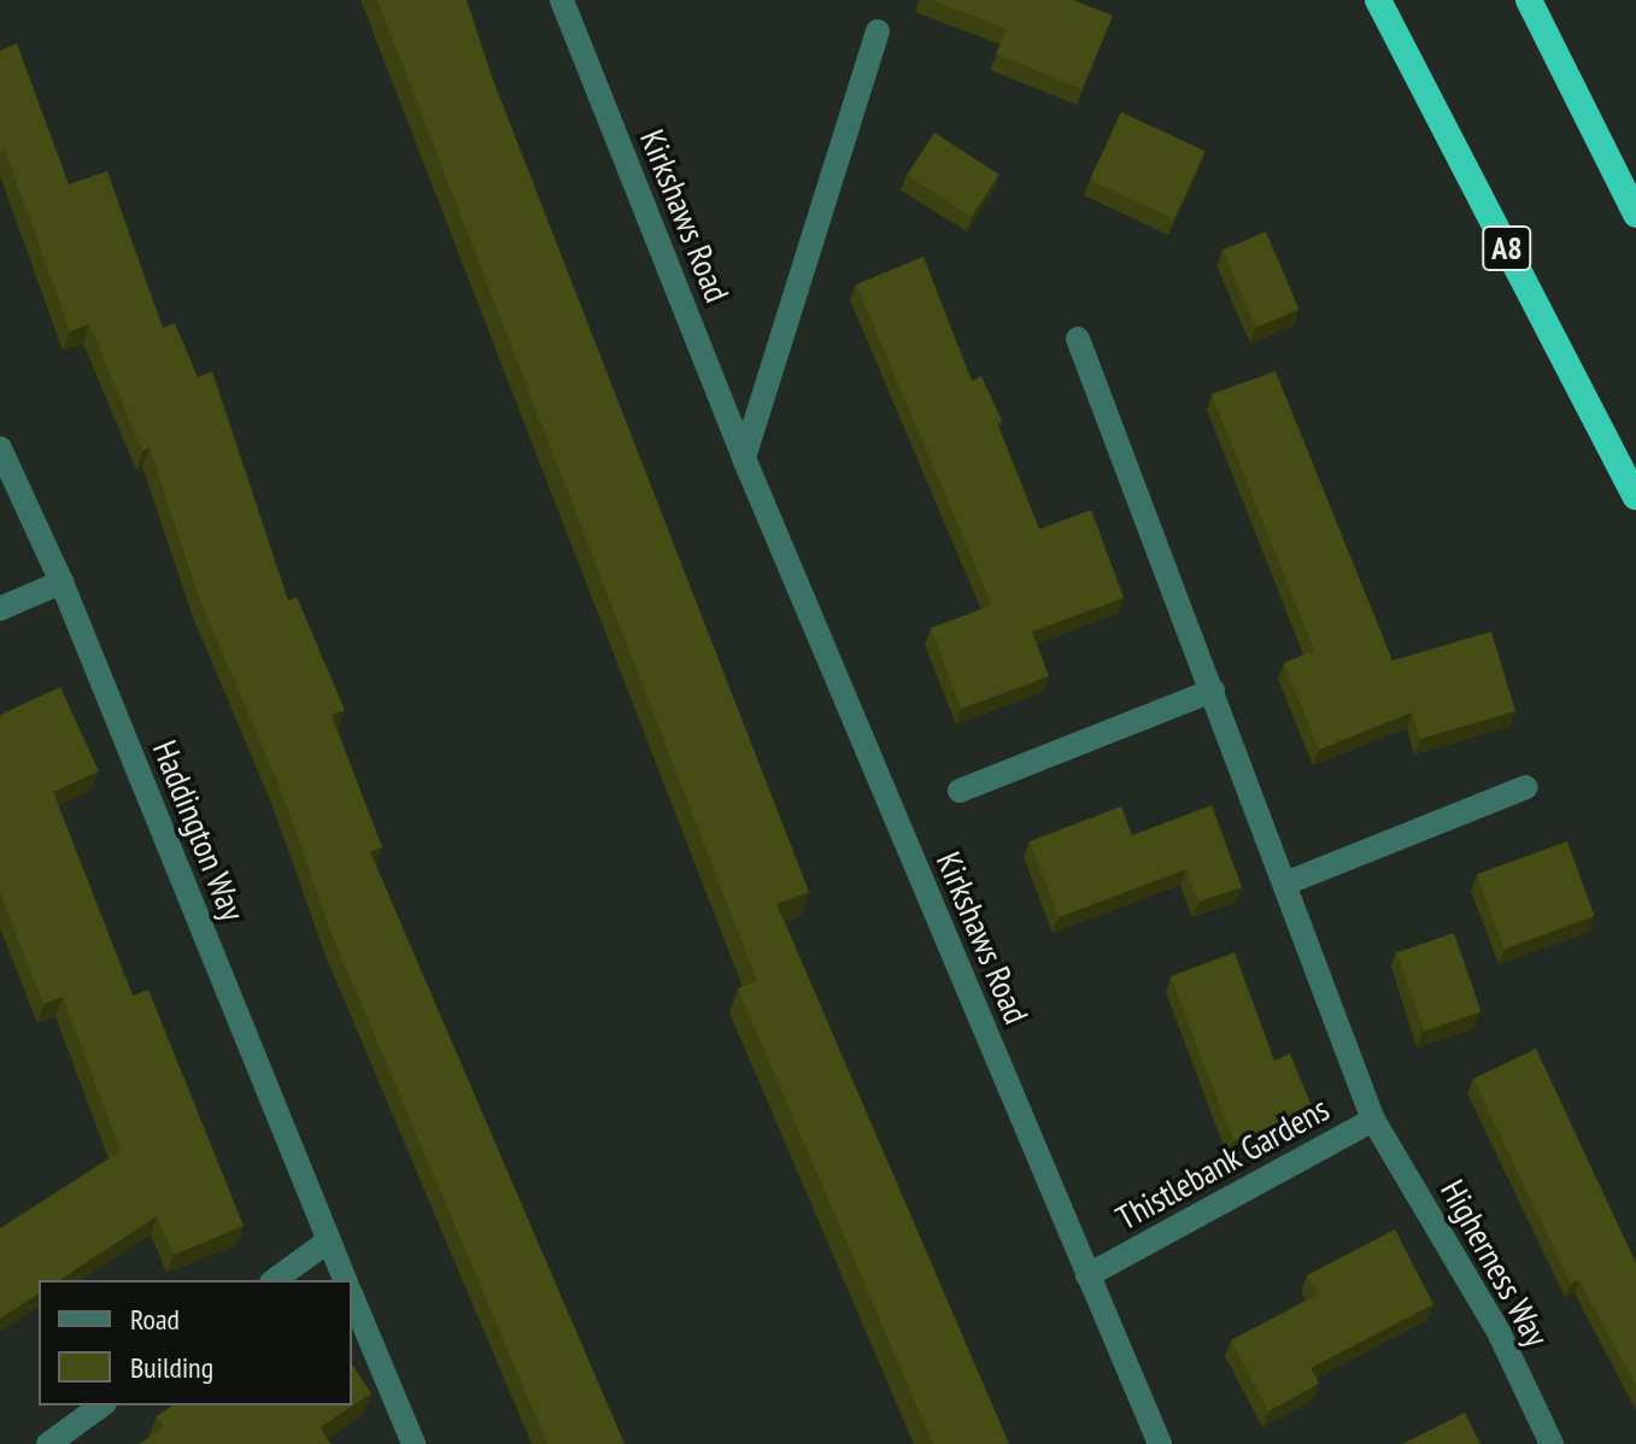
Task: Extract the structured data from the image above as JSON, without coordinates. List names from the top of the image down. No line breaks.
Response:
{"streets":{"highway":["A8"],"street":["Kirkshaws Road","Haddington Way","Thistlebank Gardens","Higherness Way"]},"crossings":[["Kirkshaws Road","Thistlebank Gardens"],["Thistlebank Gardens","Higherness Way"]],"legend":["Road","Building"]}
